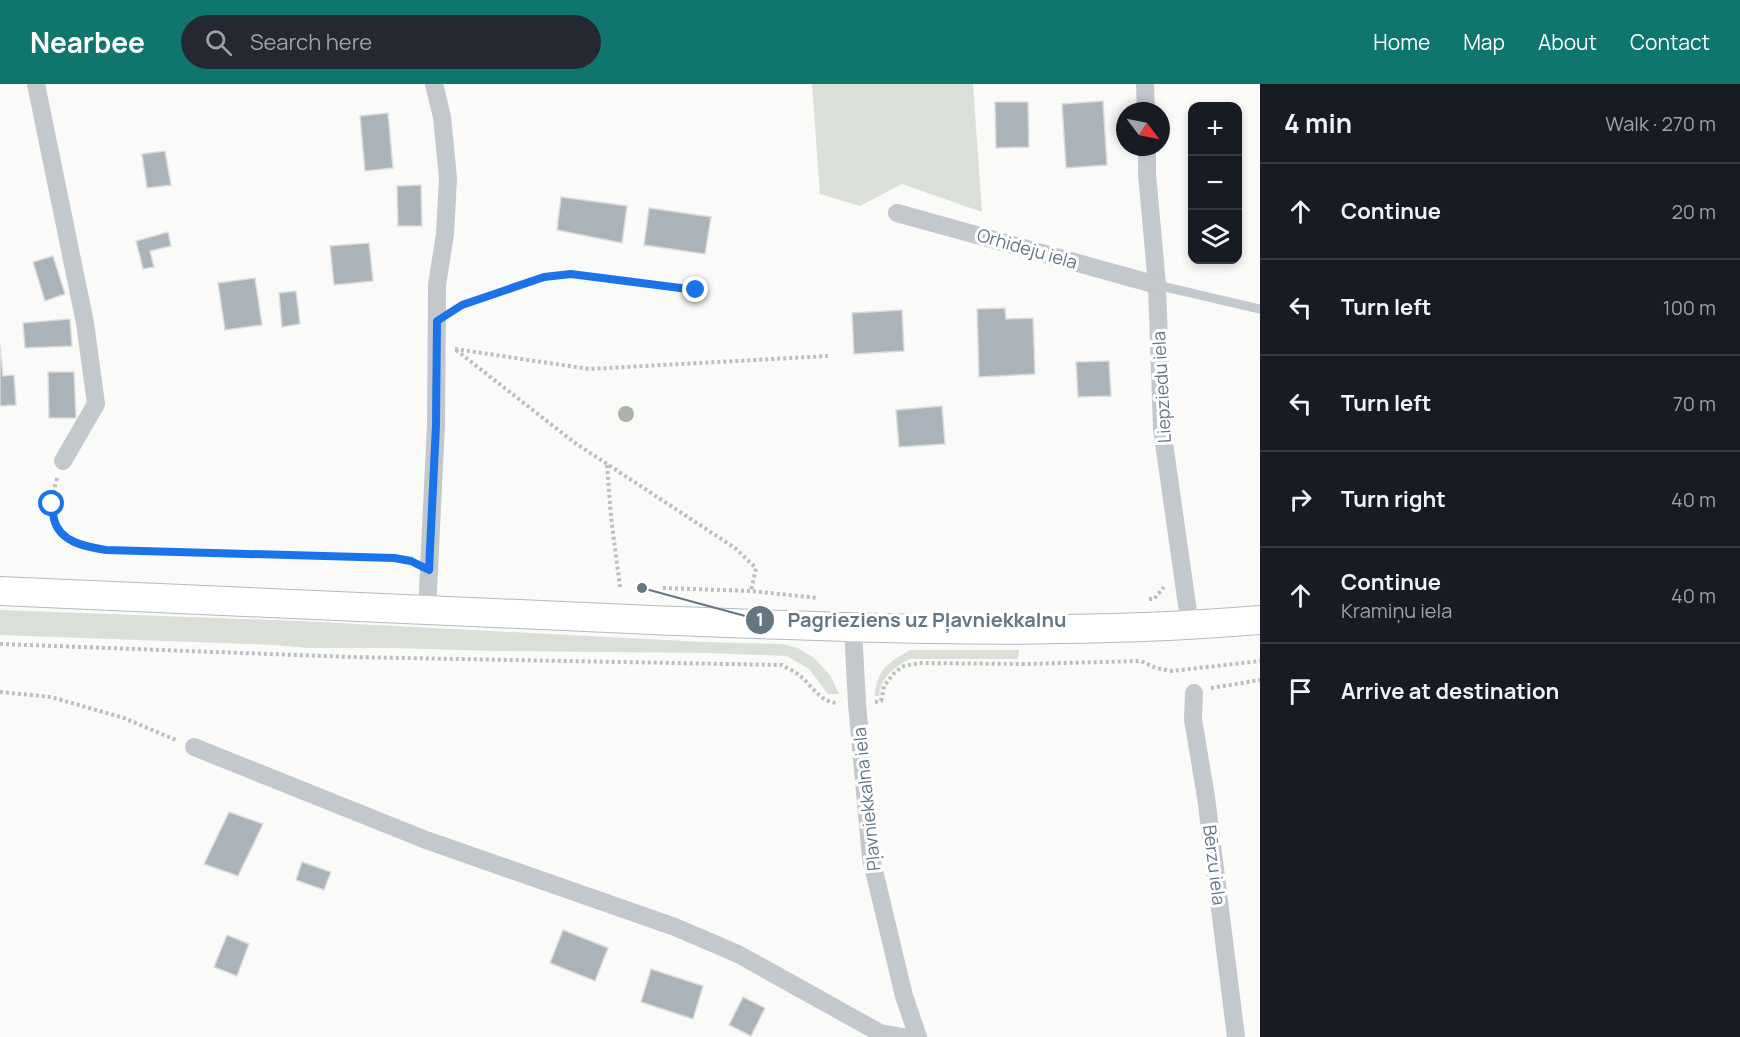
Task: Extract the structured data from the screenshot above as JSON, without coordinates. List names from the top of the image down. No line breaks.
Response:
{"streets":{"street":["Orhideju iela","Liepziedu iela","Pļavniekkalna iela","Bērzu iela"]},"crossings":[["Orhideju iela","Liepziedu iela"]],"places":["Pagrieziens uz Pļavniekkalnu"],"north":"bottom right","page":{"header":"Nearbee","search":"Search here","nav":["Home","Map","About","Contact"],"heading":["4 min","Walk · 270 m"],"map_buttons":["+","−"],"list":[["Continue","20 m"],["Turn left","100 m"],["Turn left","70 m"],["Turn right","40 m"],["Continue","Kramiņu iela","40 m"],"Arrive at destination"]}}
